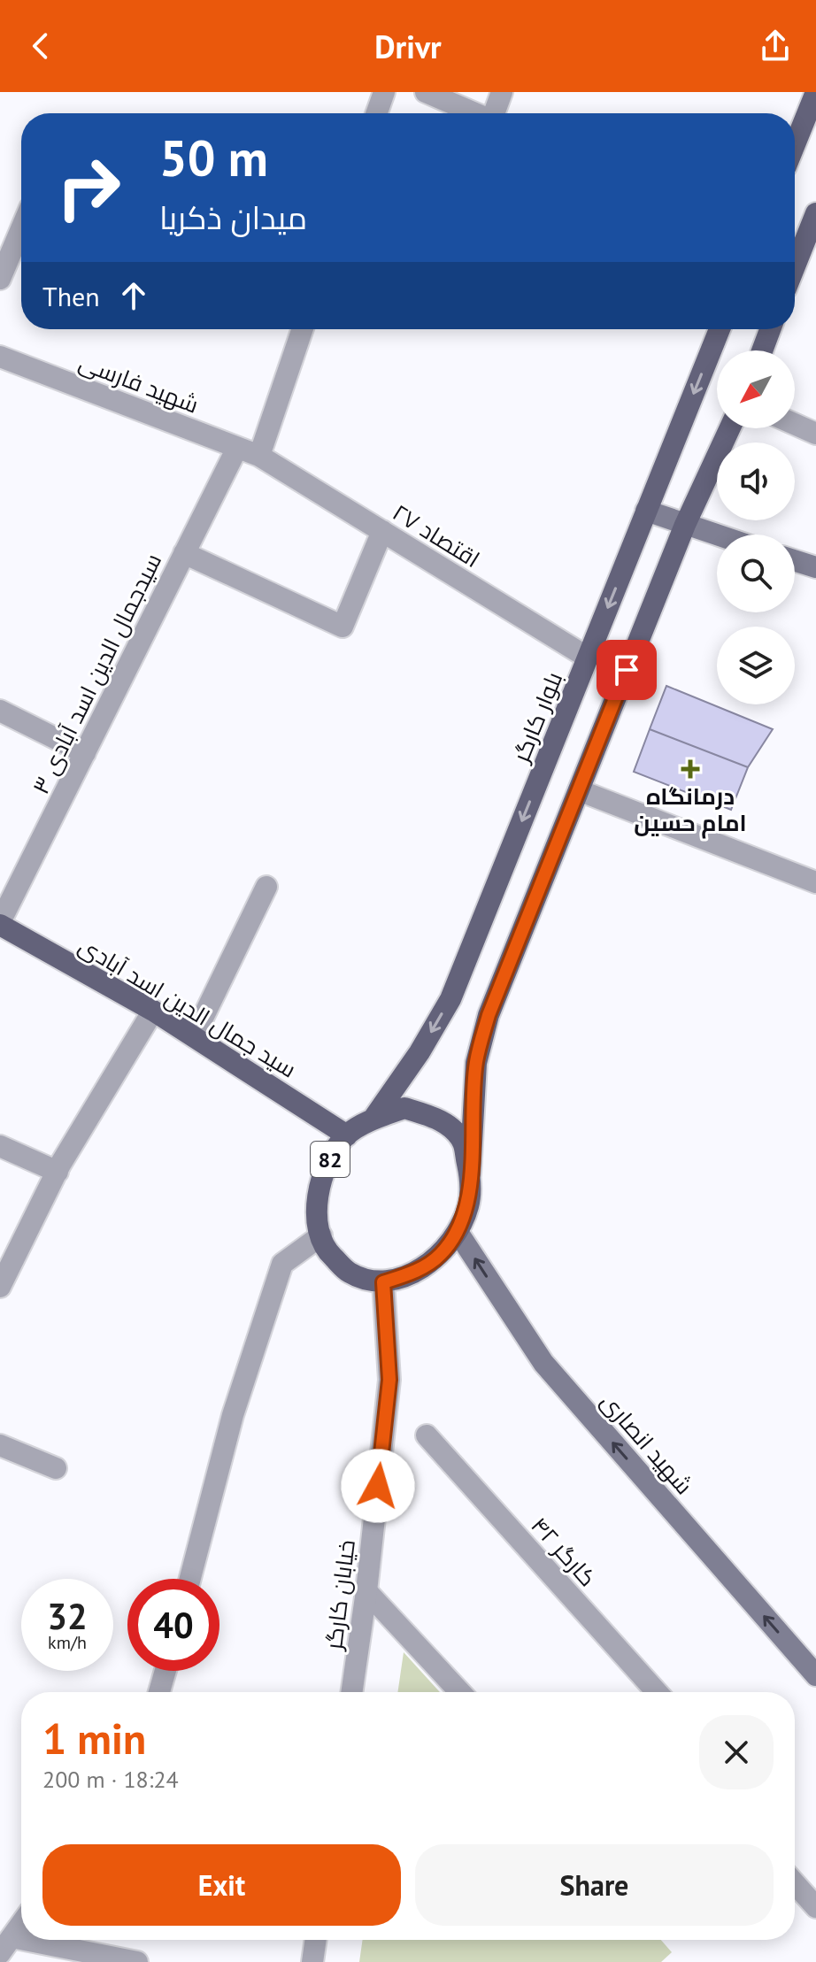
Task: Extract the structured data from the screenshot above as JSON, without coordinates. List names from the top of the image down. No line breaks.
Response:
{"streets":{"main road":["بلوار کارگر","سید جمال الدین اسد آبادی","82","شهید انصاری"],"street":["شهید فارسی","اقتصاد ۲۷","سیدجمال الدین اسد آبادی ۳","کارگر ۴۲","خیابان کارگر"]},"crossings":[["شهید فارسی","اقتصاد ۲۷"],["شهید فارسی","سیدجمال الدین اسد آبادی ۳"],["اقتصاد ۲۷","بلوار کارگر"],["سیدجمال الدین اسد آبادی ۳","سید جمال الدین اسد آبادی"],["بلوار کارگر","سید جمال الدین اسد آبادی"],["بلوار کارگر","82"],["بلوار کارگر","شهید انصاری"],["بلوار کارگر","خیابان کارگر"],["سید جمال الدین اسد آبادی","82"],["سید جمال الدین اسد آبادی","شهید انصاری"],["سید جمال الدین اسد آبادی","خیابان کارگر"],["82","شهید انصاری"],["82","خیابان کارگر"],["شهید انصاری","خیابان کارگر"]],"one_way":["شهید انصاری"],"places":{"health":["درمانگاه امام حسین"]},"north":"bottom left","page":{"header":"Drivr","turn":["50 m","میدان ذکریا"],"then":"Then","speed":"32 km/h","limit":"40","heading":["1 min","200 m · 18:24"],"buttons":["Exit","Share"]}}
